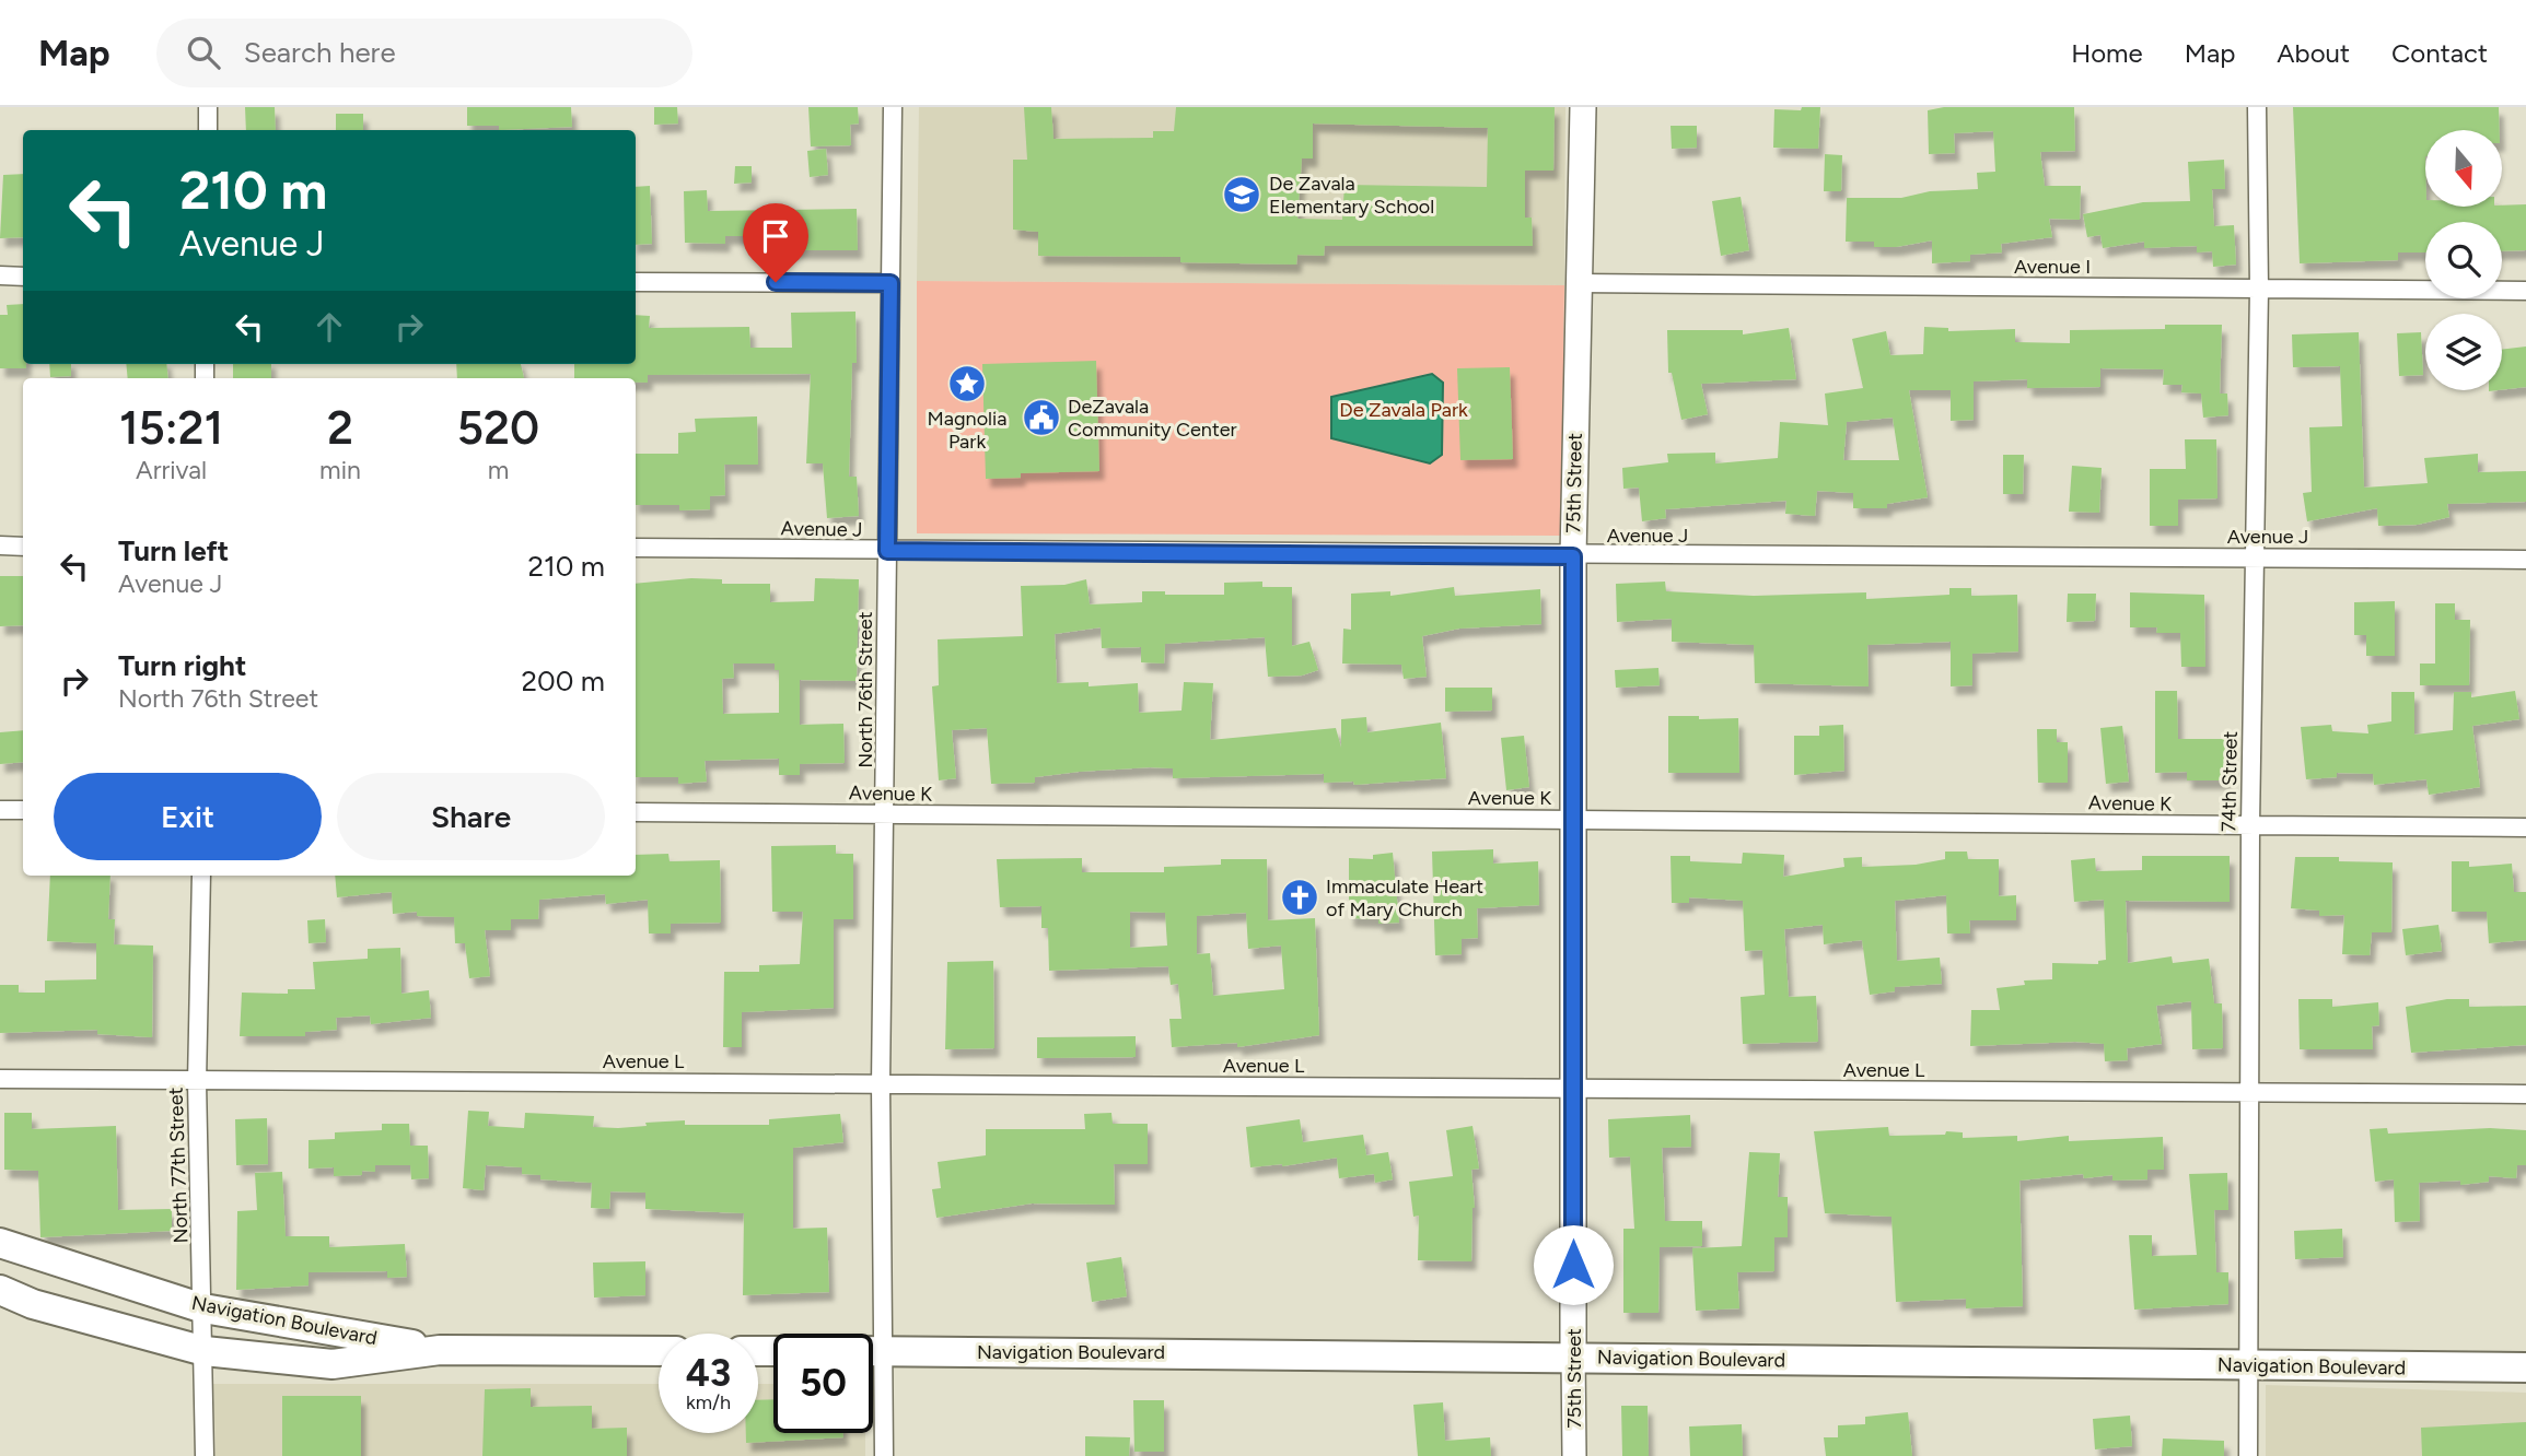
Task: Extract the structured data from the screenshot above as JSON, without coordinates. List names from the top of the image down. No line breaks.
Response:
{"streets":{"main road":["75th Street","Navigation Boulevard"],"street":["Avenue I","Avenue J","North 76th Street","74th Street","Avenue K","Avenue L","North 77th Street"]},"crossings":[["Avenue I","75th Street"],["Avenue I","74th Street"],["75th Street","Avenue J"],["75th Street","Avenue K"],["75th Street","Avenue L"],["75th Street","Navigation Boulevard"],["Avenue J","North 76th Street"],["Avenue J","74th Street"],["North 76th Street","Avenue K"],["North 76th Street","Avenue L"],["North 76th Street","Navigation Boulevard"],["74th Street","Avenue K"],["74th Street","Avenue L"],["74th Street","Navigation Boulevard"],["Avenue L","North 77th Street"],["North 77th Street","Navigation Boulevard"]],"parks":["De Zavala Park"],"places":{"school or university":["De Zavala Elementary School"],"place":["Magnolia Park"],"public building":["DeZavala Community Center"],"church":["Immaculate Heart of Mary Church"]},"north":"bottom","page":{"header":"Map","search":"Search here","nav":["Home","Map","About","Contact"],"turn":["210 m","Avenue J"],"eta":["15:21","Arrival","2","min","520","m"],"list":[{"name":"Turn left","note":"Avenue J","value":"210 m"},{"name":"Turn right","note":"North 76th Street","value":"200 m"}],"buttons":["Exit","Share"],"speed":"43 km/h","limit":"50"}}
